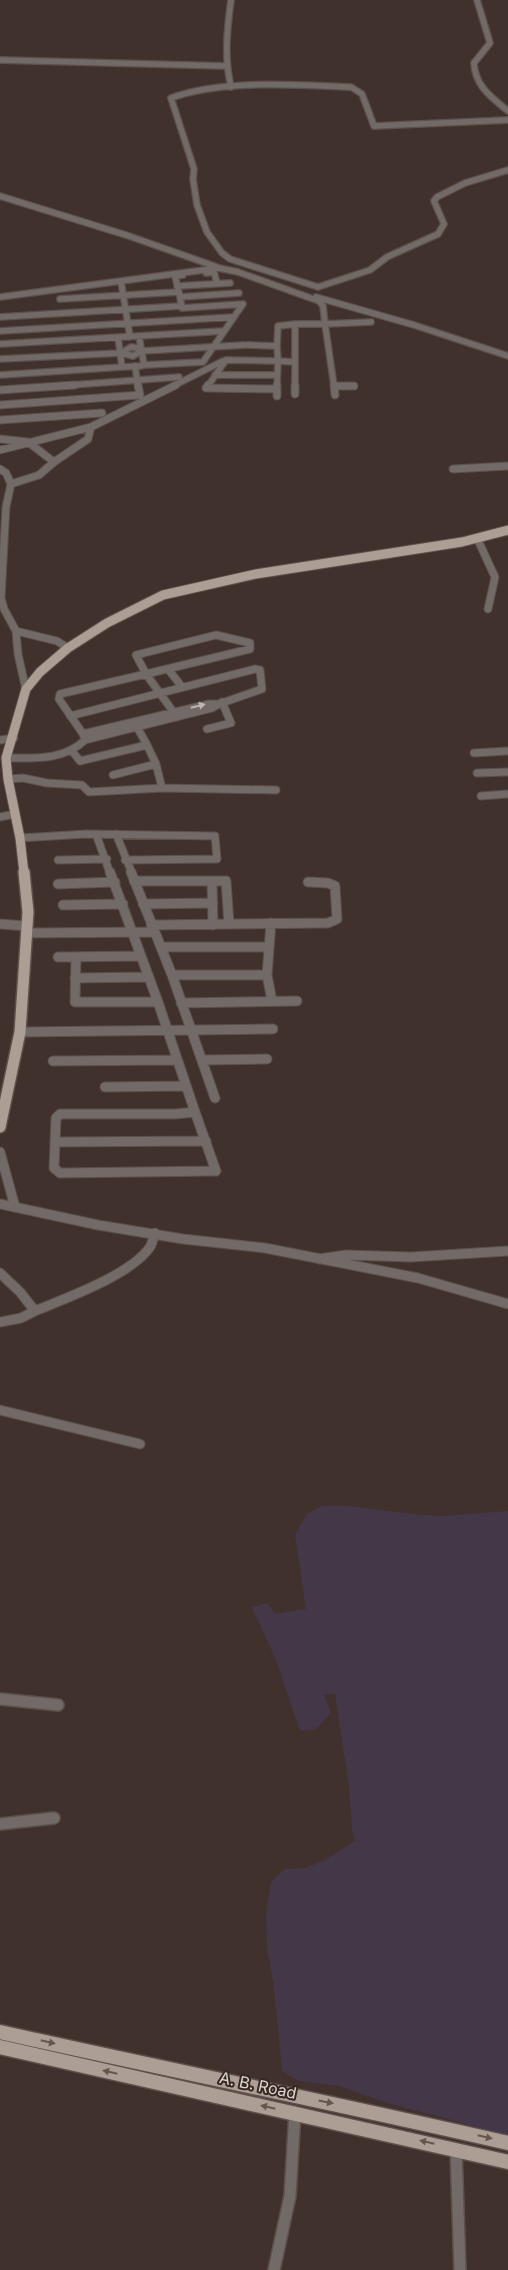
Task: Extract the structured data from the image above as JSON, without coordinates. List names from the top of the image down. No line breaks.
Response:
{"streets":{"main road":["A. B. Road"]}}
